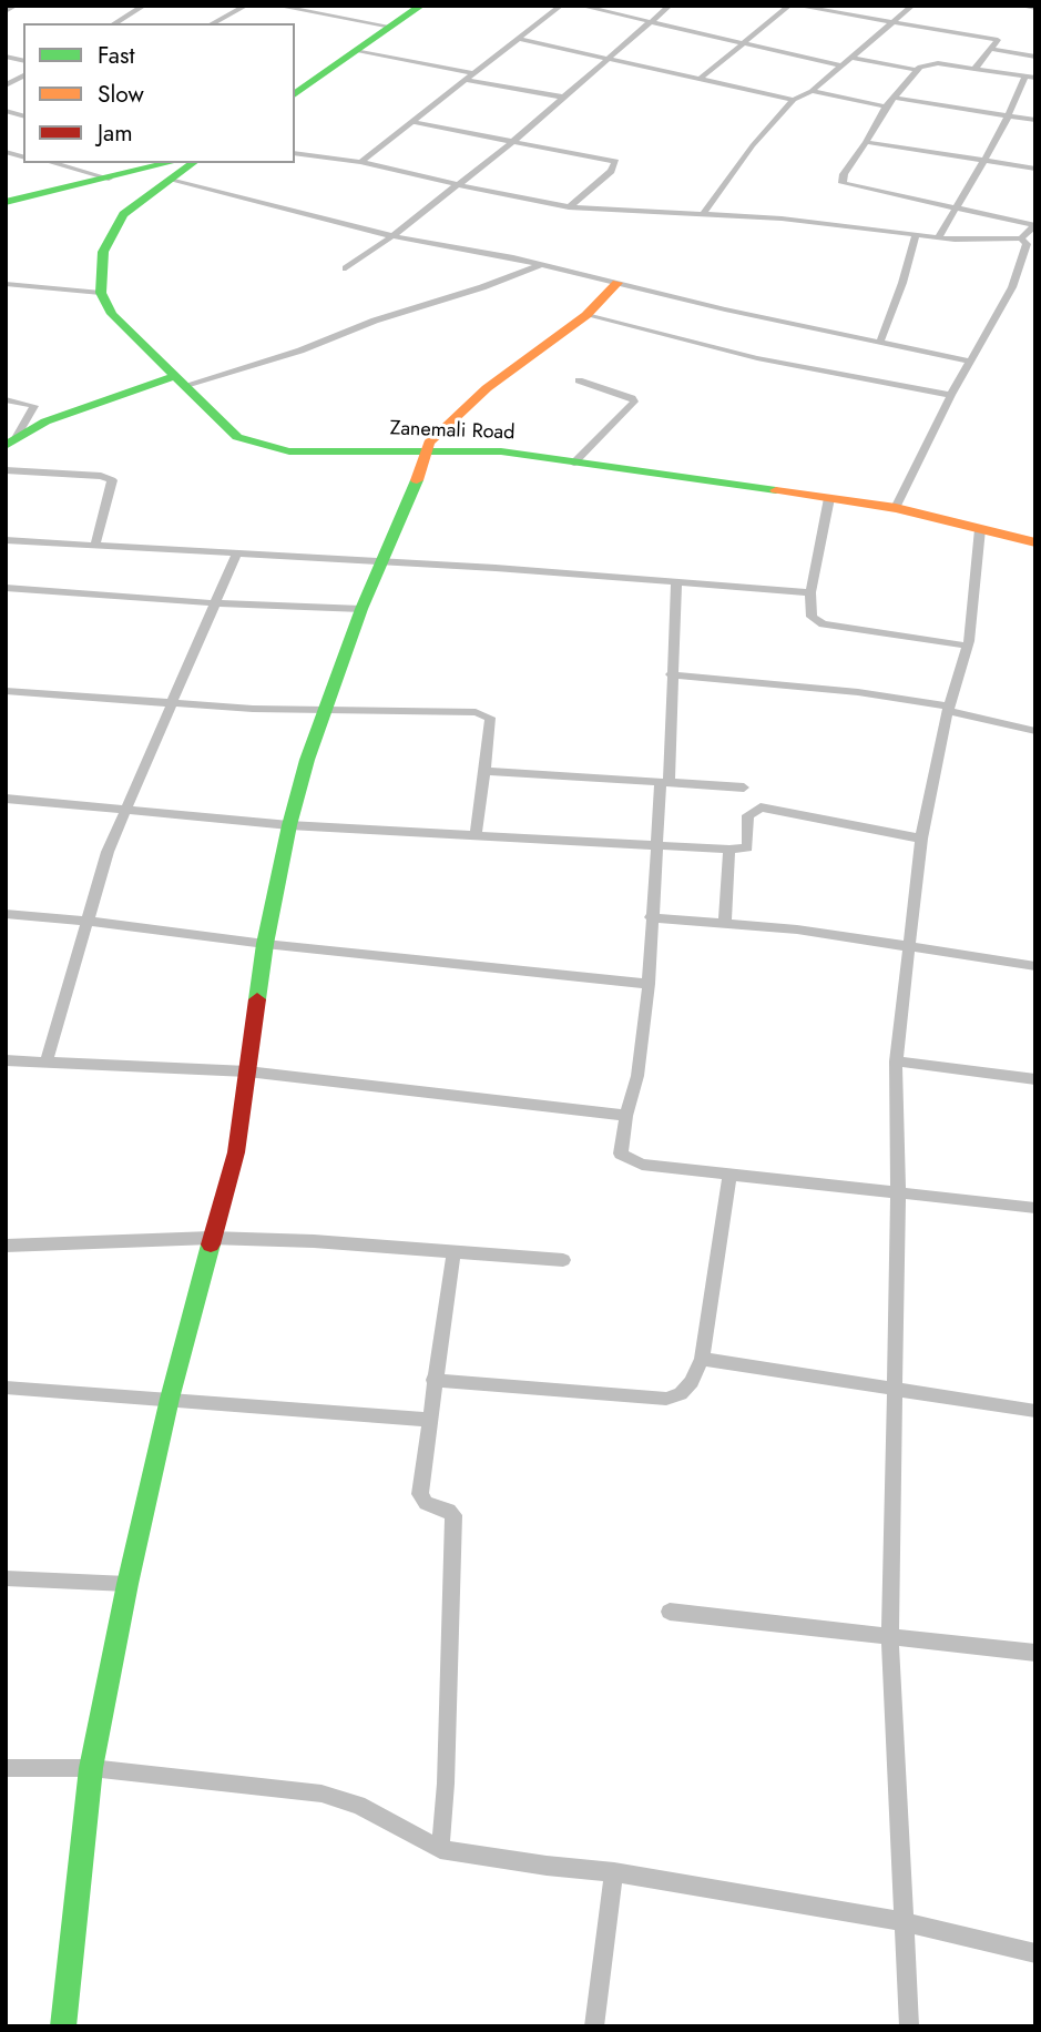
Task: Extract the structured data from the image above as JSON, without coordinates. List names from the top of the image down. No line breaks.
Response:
{"streets":{"street":["Zanemali Road"]},"legend":["Fast","Slow","Jam"]}
